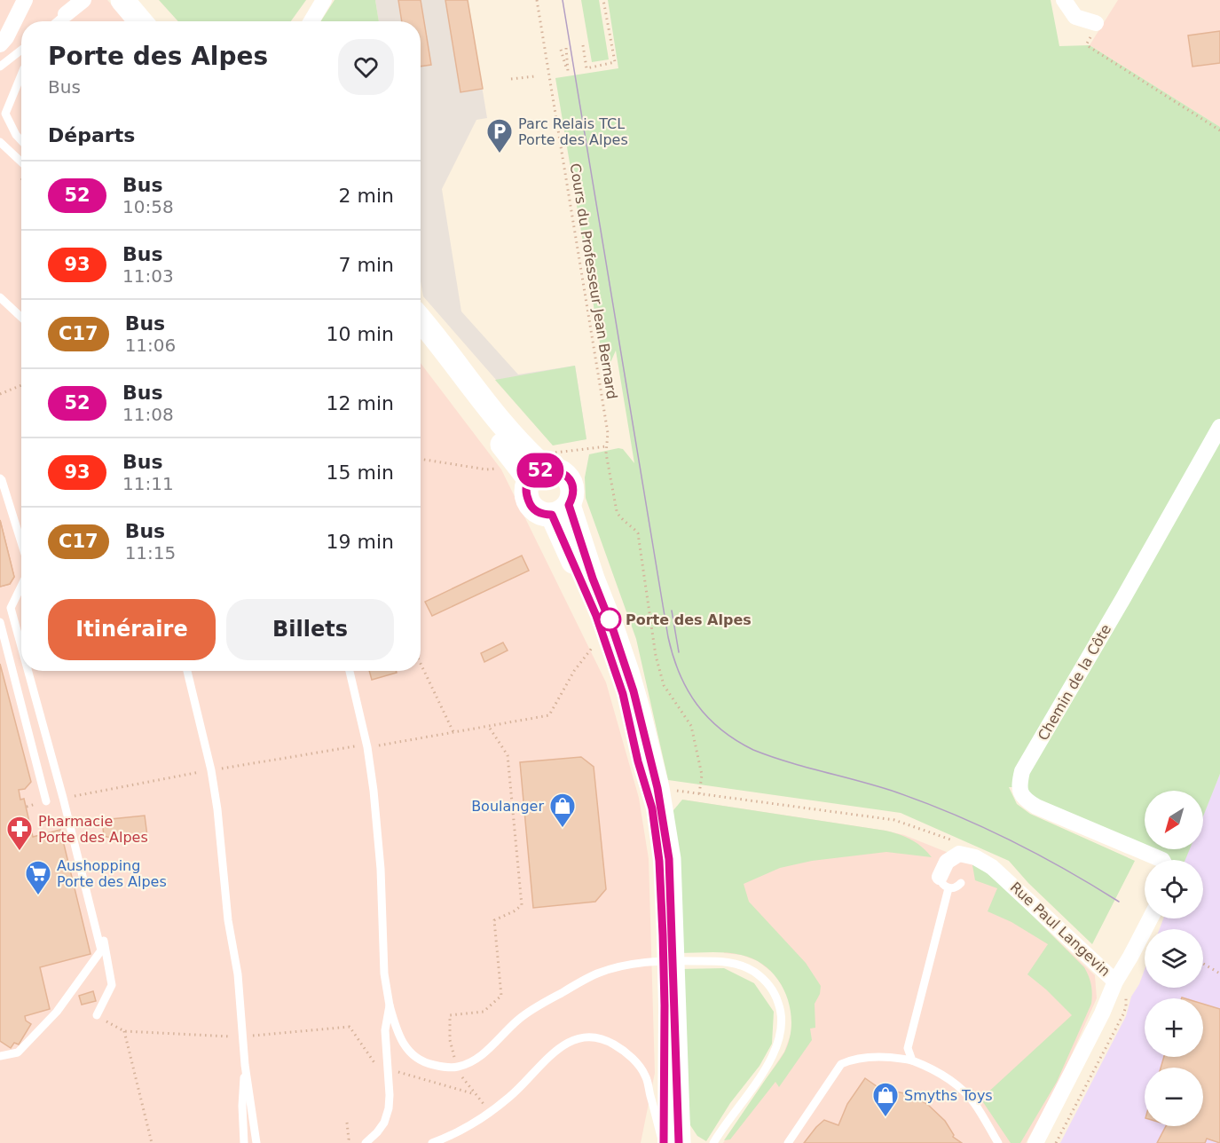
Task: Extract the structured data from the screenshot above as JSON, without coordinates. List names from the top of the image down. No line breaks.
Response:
{"streets":{"street":["Chemin de la Côte","Rue Paul Langevin"],"path":["Cours du Professeur Jean Bernard"]},"places":{"parking":["Parc Relais TCL Porte des Alpes"],"other":["Porte des Alpes"],"shop":["Boulanger","Smyths Toys"],"pharmacy":["Pharmacie Porte des Alpes"],"supermarket":["Aushopping Porte des Alpes"]},"lines":["bus line 52"],"north":"bottom left","page":{"on_map":"52","heading":[["Porte des Alpes","Bus"],"Départs"],"list":[{"mark":"52","name":"Bus","note":"10:58","value":"2 min"},{"mark":"93","name":"Bus","note":"11:03","value":"7 min"},{"mark":"C17","name":"Bus","note":"11:06","value":"10 min"},{"mark":"52","name":"Bus","note":"11:08","value":"12 min"},{"mark":"93","name":"Bus","note":"11:11","value":"15 min"},{"mark":"C17","name":"Bus","note":"11:15","value":"19 min"}],"buttons":["Itinéraire","Billets"],"map_buttons":["+","−"]}}
